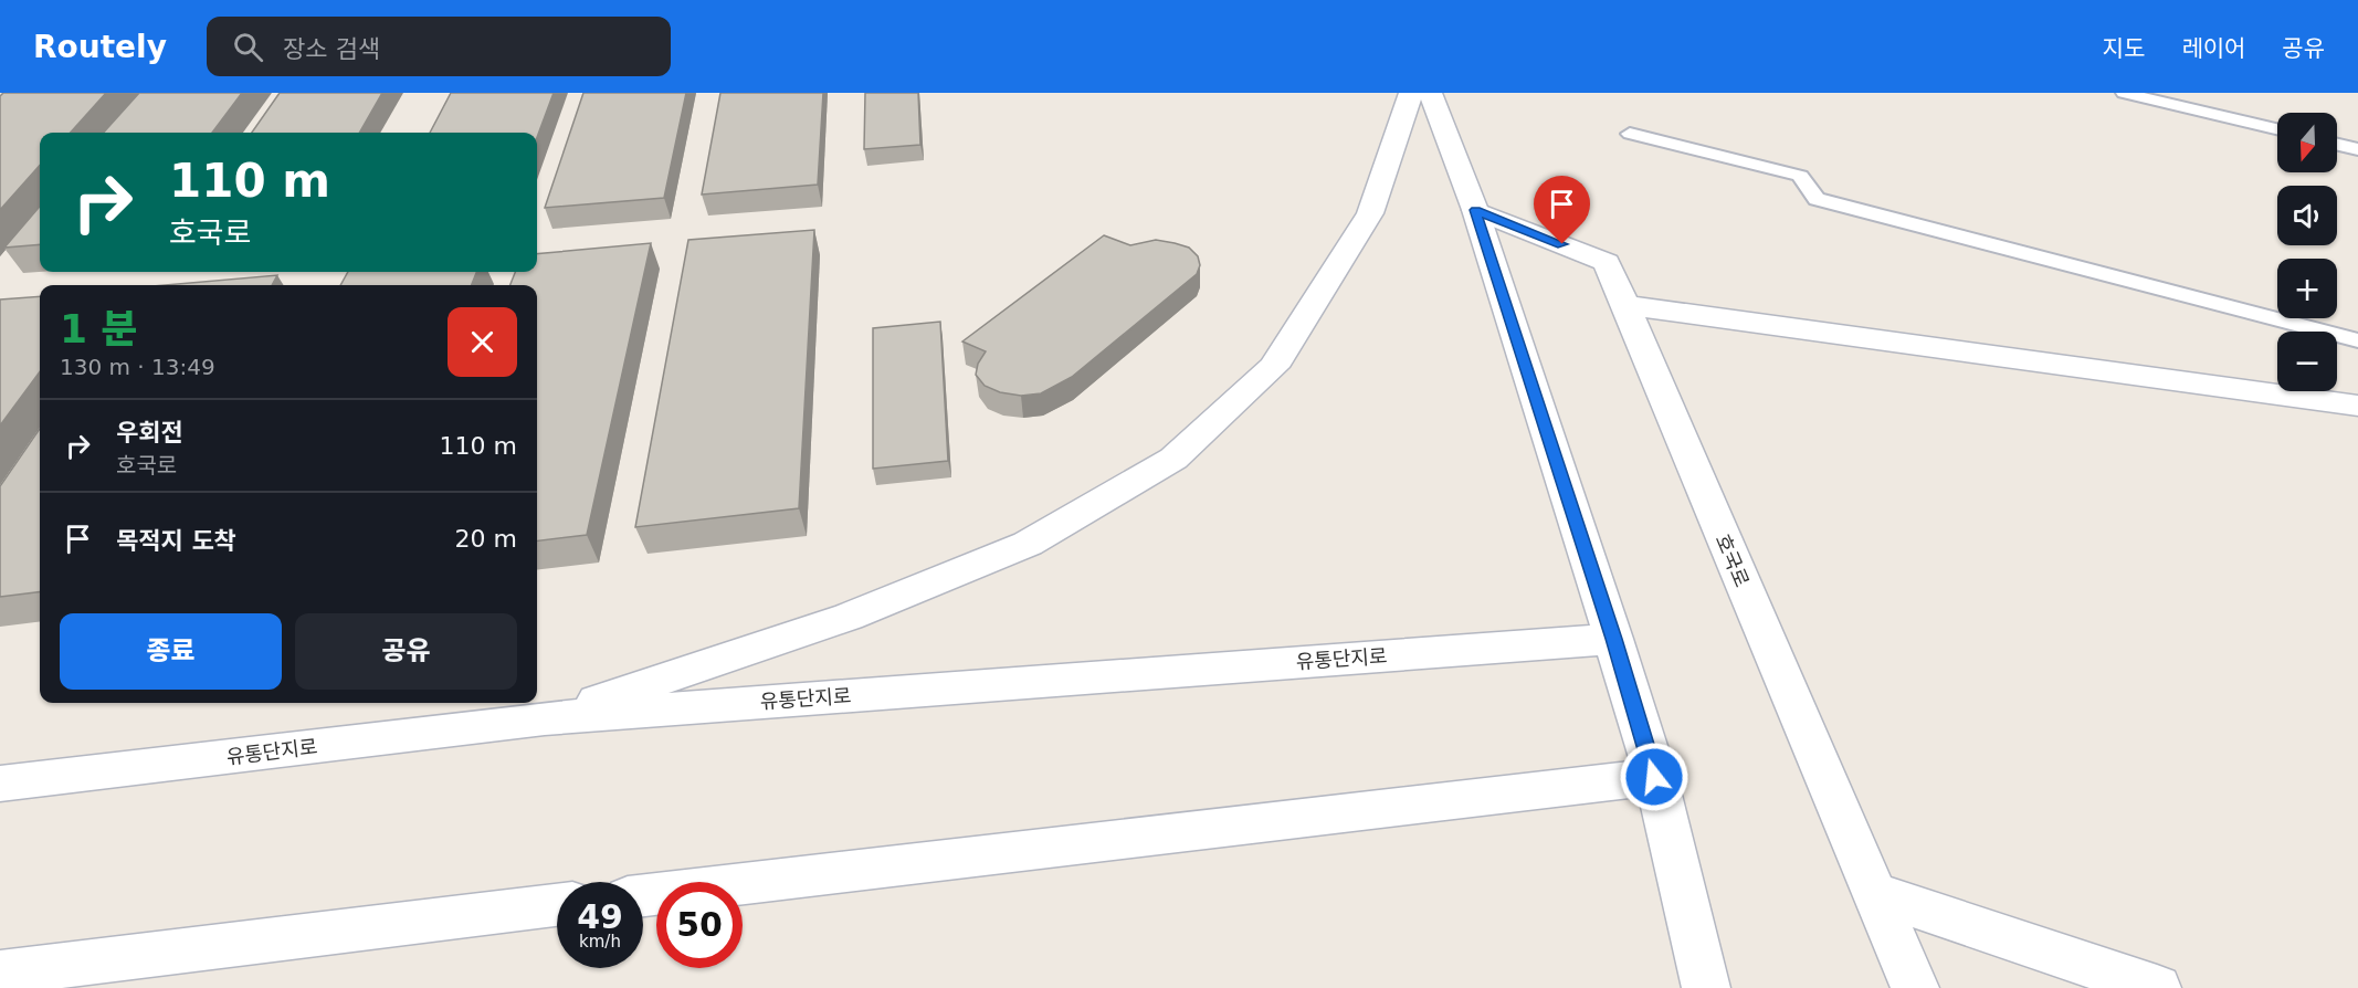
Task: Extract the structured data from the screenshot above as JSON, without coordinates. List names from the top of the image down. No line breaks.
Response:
{"streets":{"main road":["호국로","유통단지로"]},"north":"bottom","page":{"header":"Routely","search":"장소 검색","nav":["지도","레이어","공유"],"map_buttons":["+","−"],"turn":["110 m","호국로"],"heading":["1 분","130 m · 13:49"],"list":[{"name":"우회전","note":"호국로","value":"110 m"},{"name":"목적지 도착","value":"20 m"}],"buttons":["종료","공유"],"speed":"49 km/h","limit":"50"}}
